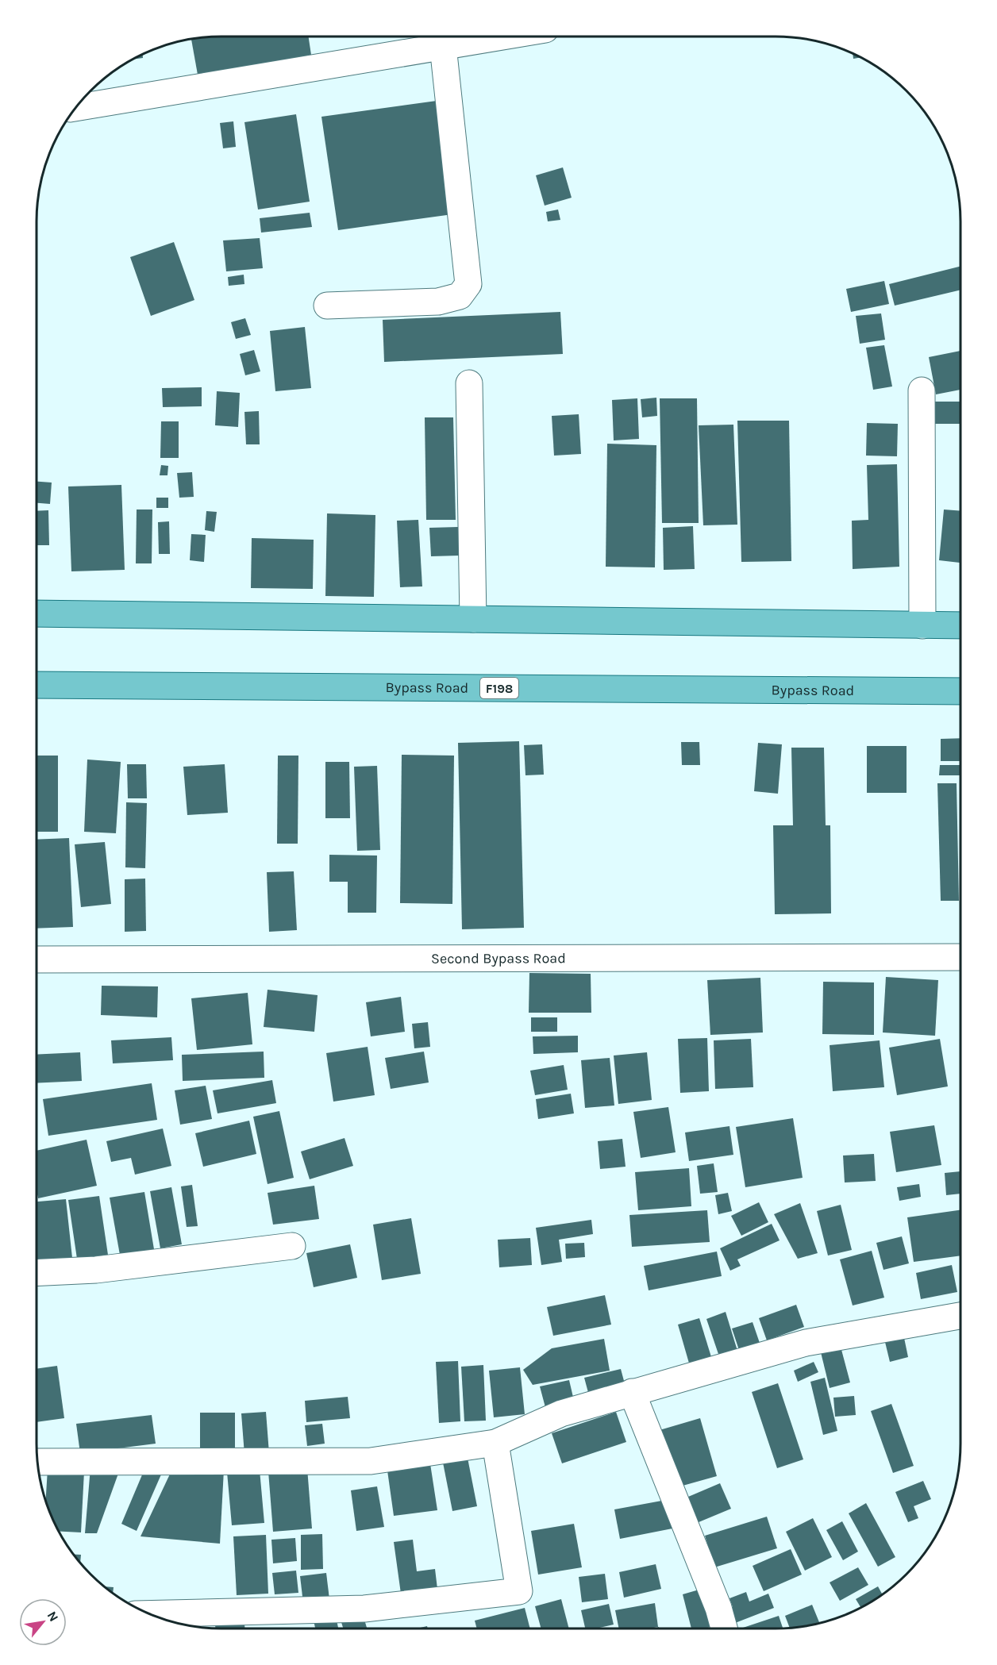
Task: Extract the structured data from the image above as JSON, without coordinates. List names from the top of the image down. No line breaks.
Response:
{"streets":{"main road":["Bypass Road","F198"],"street":["Second Bypass Road"]},"north":"top right"}
